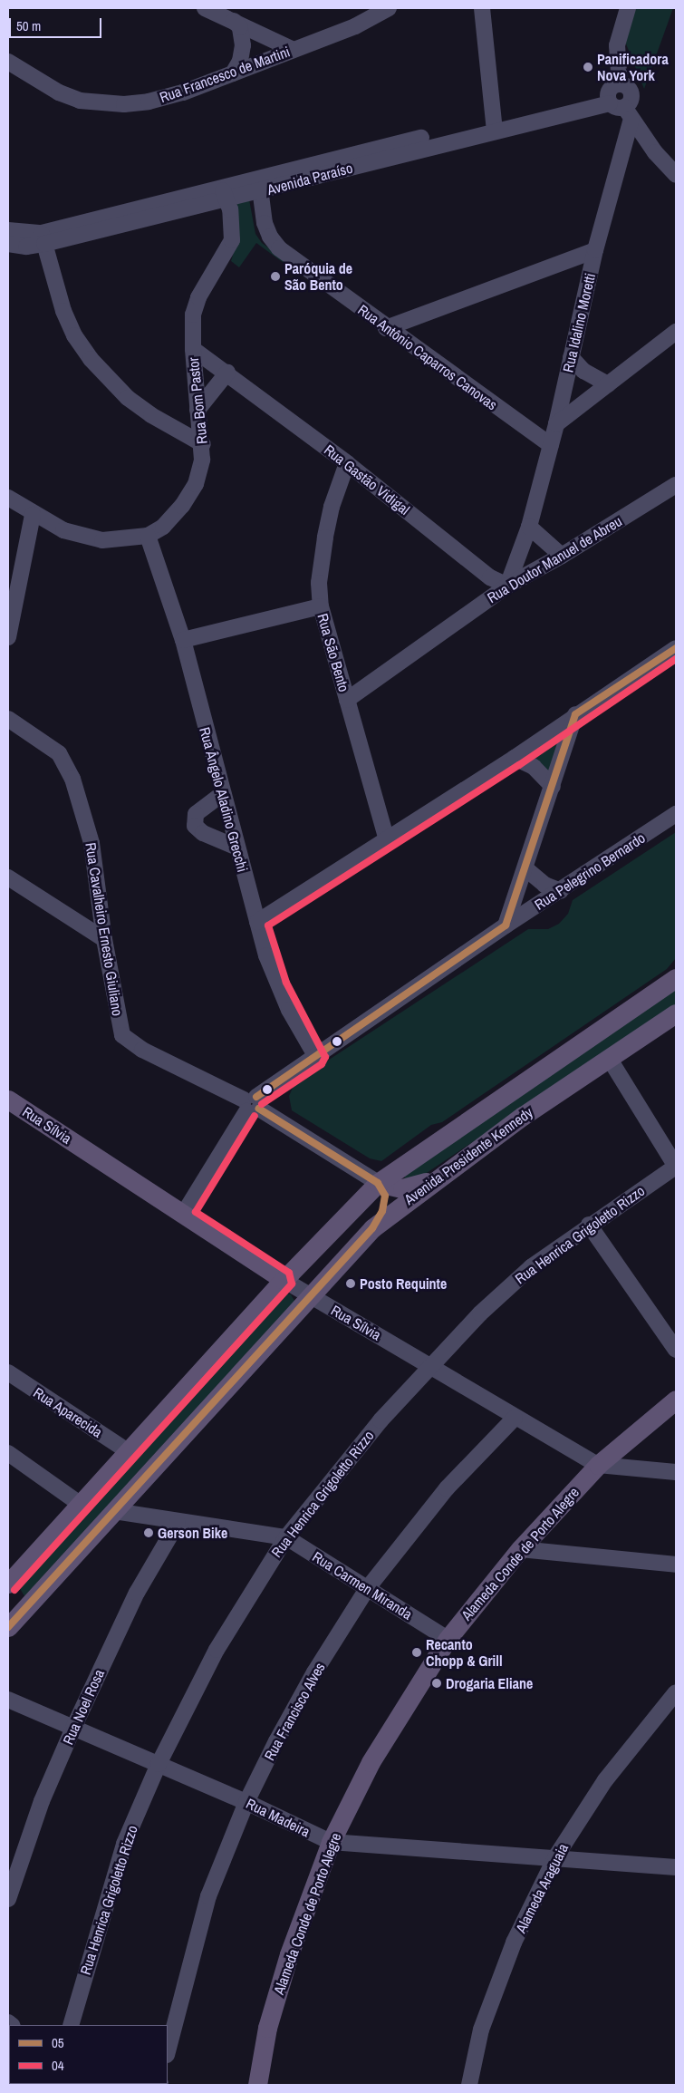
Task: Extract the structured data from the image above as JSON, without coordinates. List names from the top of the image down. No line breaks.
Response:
{"streets":{"main road":["Rua Sílvia","Avenida Presidente Kennedy","Alameda Conde de Porto Alegre"],"street":["Rua Francesco de Martini","Avenida Paraíso","Rua Idalino Moretti","Rua Antônio Caparros Canovas","Rua Bom Pastor","Rua Gastão Vidigal","Rua Doutor Manuel de Abreu","Rua São Bento","Rua Ângelo Aladino Grecchi","Rua Pelegrino Bernardo","Rua Cavalheiro Ernesto Giuliano","Rua Henrica Grigoletto Rizzo","Rua Aparecida","Rua Carmen Miranda","Rua Noel Rosa","Rua Francisco Alves","Rua Madeira","Alameda Araguaia"]},"crossings":[["Avenida Paraíso","Rua Idalino Moretti"],["Avenida Paraíso","Rua Antônio Caparros Canovas"],["Avenida Paraíso","Rua Bom Pastor"],["Rua Idalino Moretti","Rua Antônio Caparros Canovas"],["Rua Idalino Moretti","Rua Gastão Vidigal"],["Rua Idalino Moretti","Rua Doutor Manuel de Abreu"],["Rua Bom Pastor","Rua Gastão Vidigal"],["Rua Bom Pastor","Rua Ângelo Aladino Grecchi"],["Rua Gastão Vidigal","Rua Doutor Manuel de Abreu"],["Rua Gastão Vidigal","Rua São Bento"],["Rua Doutor Manuel de Abreu","Rua São Bento"],["Rua Ângelo Aladino Grecchi","Rua Pelegrino Bernardo"],["Rua Pelegrino Bernardo","Rua Cavalheiro Ernesto Giuliano"],["Rua Pelegrino Bernardo","Rua Sílvia"],["Rua Cavalheiro Ernesto Giuliano","Avenida Presidente Kennedy"],["Rua Sílvia","Avenida Presidente Kennedy"],["Rua Sílvia","Rua Henrica Grigoletto Rizzo"],["Rua Sílvia","Alameda Conde de Porto Alegre"],["Rua Sílvia","Rua Francisco Alves"],["Avenida Presidente Kennedy","Rua Aparecida"],["Avenida Presidente Kennedy","Rua Carmen Miranda"],["Rua Henrica Grigoletto Rizzo","Rua Carmen Miranda"],["Rua Henrica Grigoletto Rizzo","Rua Madeira"],["Alameda Conde de Porto Alegre","Rua Carmen Miranda"],["Alameda Conde de Porto Alegre","Rua Madeira"],["Rua Carmen Miranda","Rua Noel Rosa"],["Rua Carmen Miranda","Rua Francisco Alves"],["Rua Noel Rosa","Rua Madeira"],["Rua Francisco Alves","Rua Madeira"],["Rua Madeira","Alameda Araguaia"]],"places":["Panificadora Nova York","Paróquia de São Bento","Posto Requinte","Gerson Bike","Recanto Chopp & Grill","Drogaria Eliane"],"lines":["transit line 05","transit line 04"],"legend":["05","04"],"scale_bar":"50 m"}
